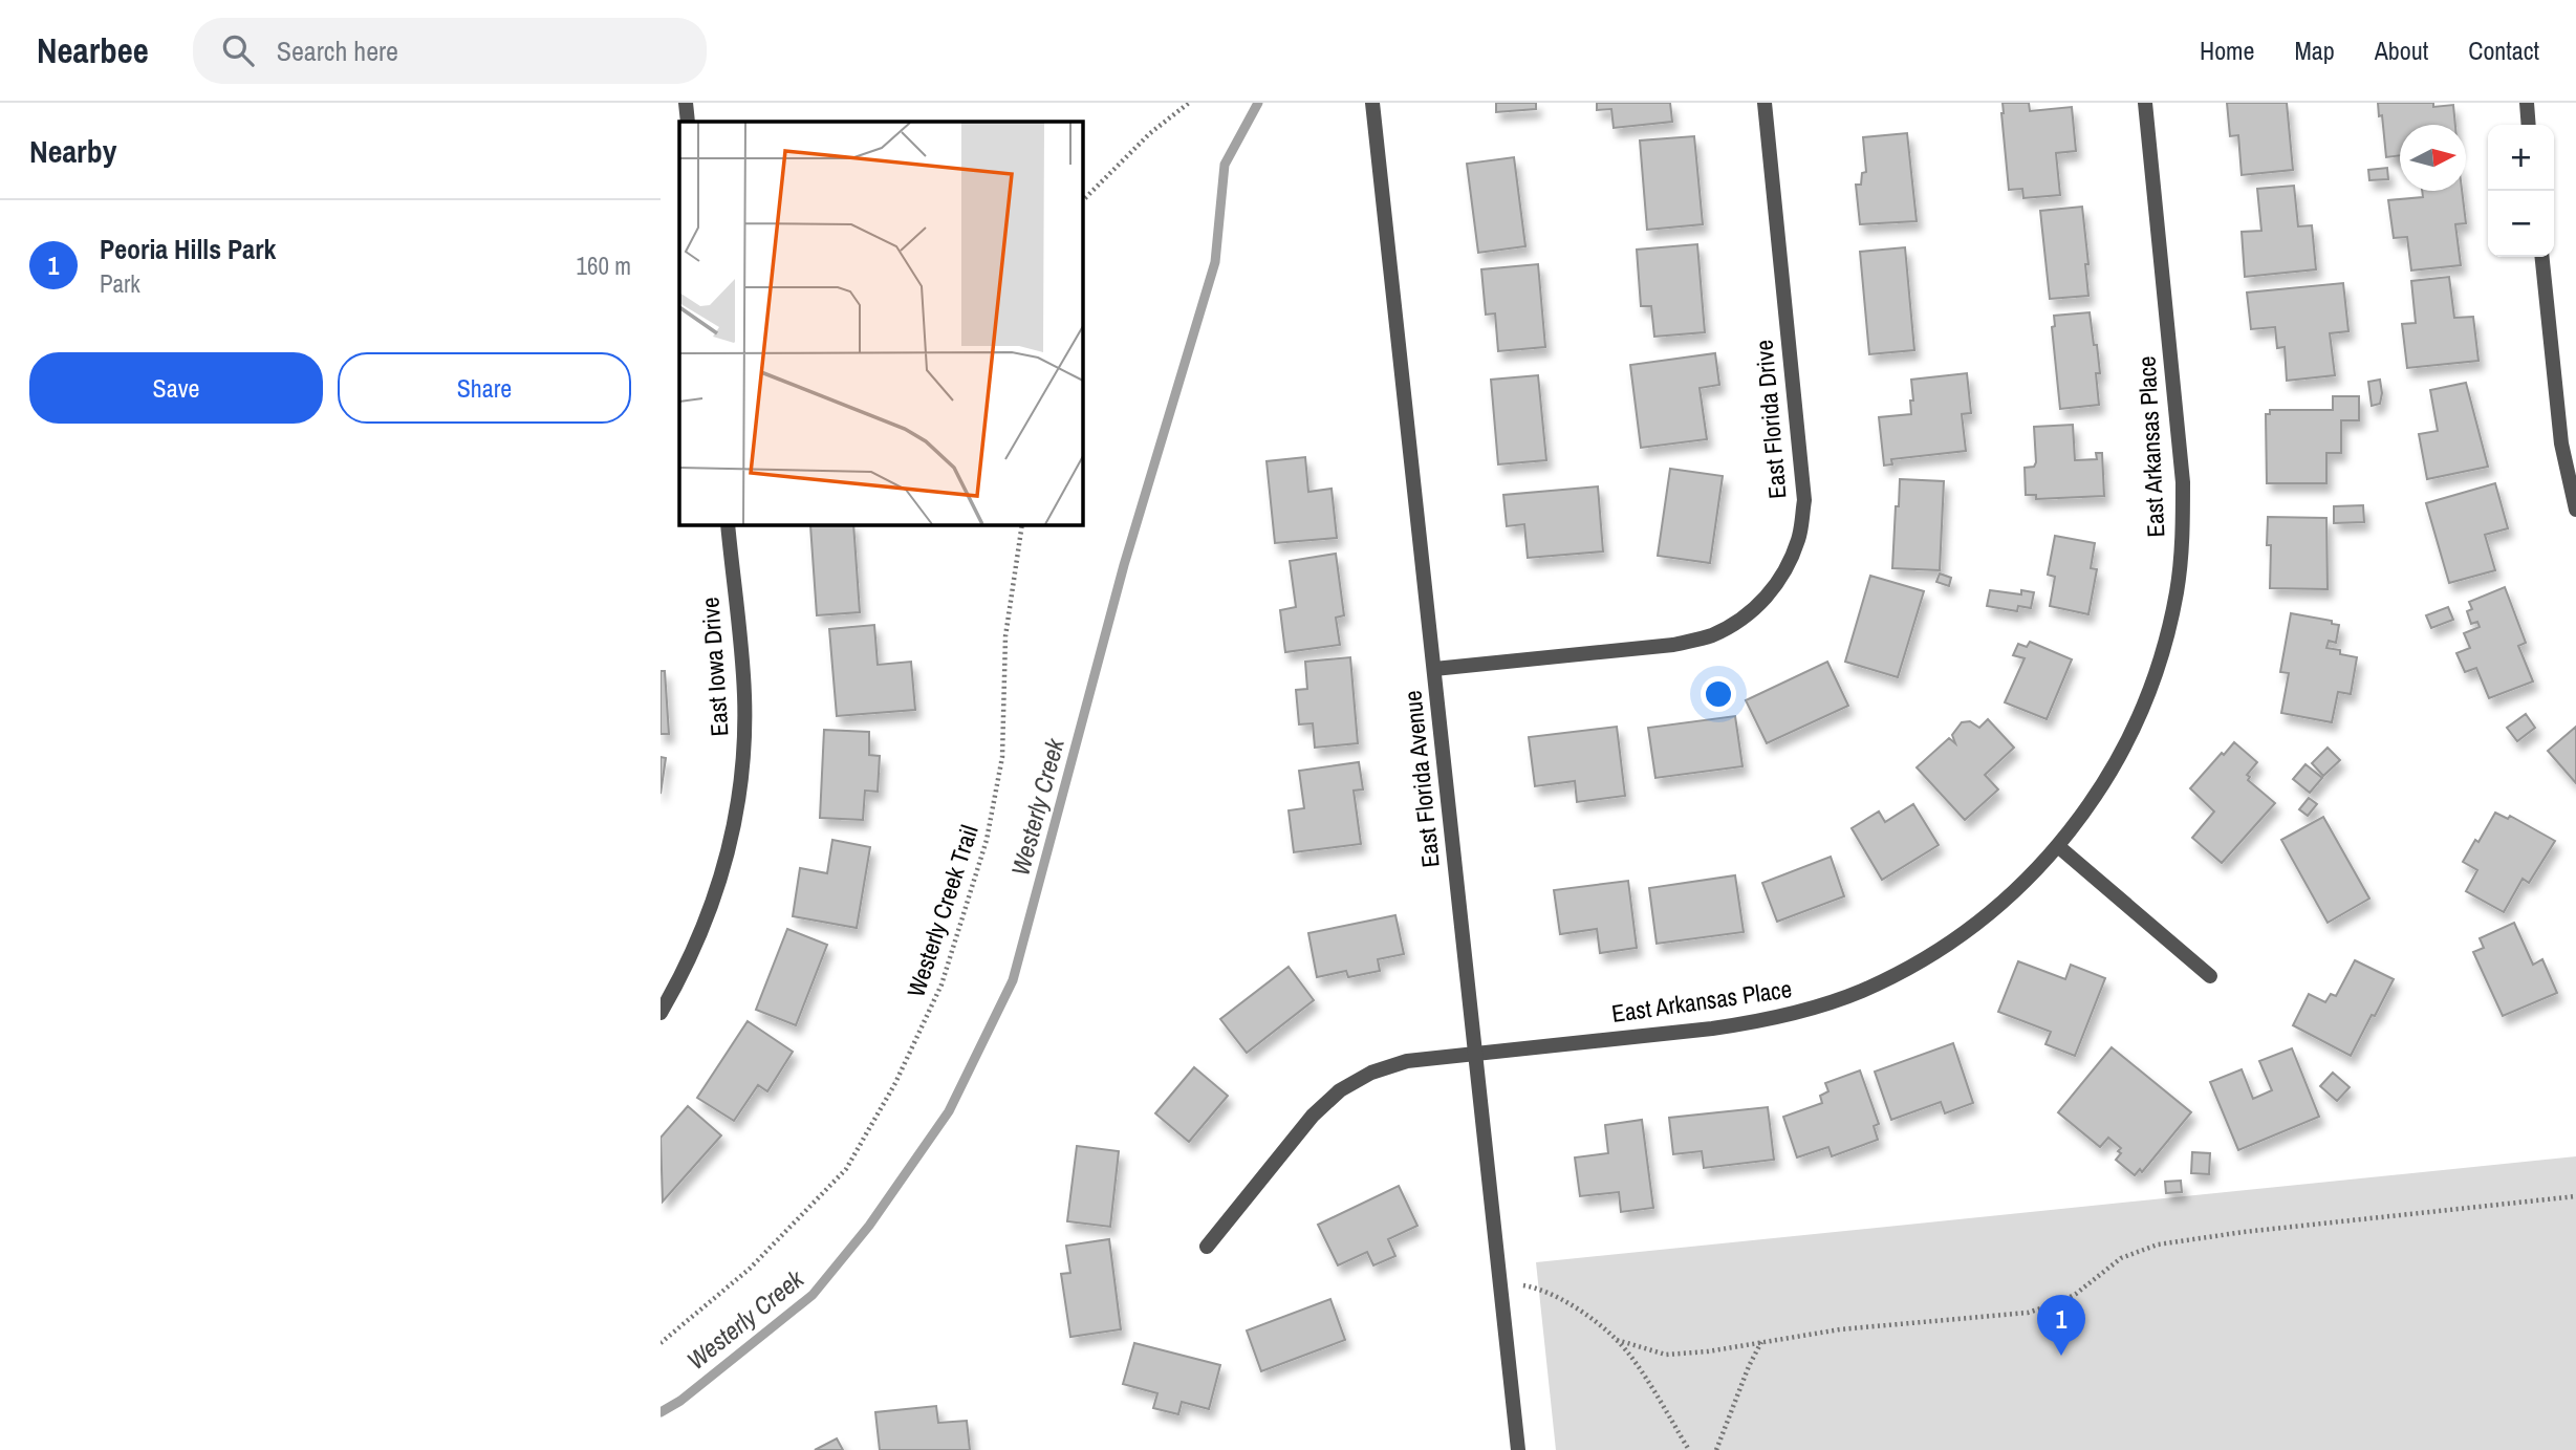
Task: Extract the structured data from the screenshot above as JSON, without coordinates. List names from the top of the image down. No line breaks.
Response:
{"streets":{"street":["East Florida Drive","East Arkansas Place","East Iowa Drive","East Florida Avenue"],"path":["Westerly Creek Trail"]},"crossings":[["East Florida Drive","East Florida Avenue"],["East Arkansas Place","East Florida Avenue"]],"water":["Westerly Creek"],"north":"right","page":{"header":"Nearbee","search":"Search here","nav":["Home","Map","About","Contact"],"heading":"Nearby","map_buttons":["+","−"],"list":[{"mark":"1","name":"Peoria Hills Park","note":"Park","value":"160 m"}],"buttons":["Save","Share"],"pins":"1"}}
